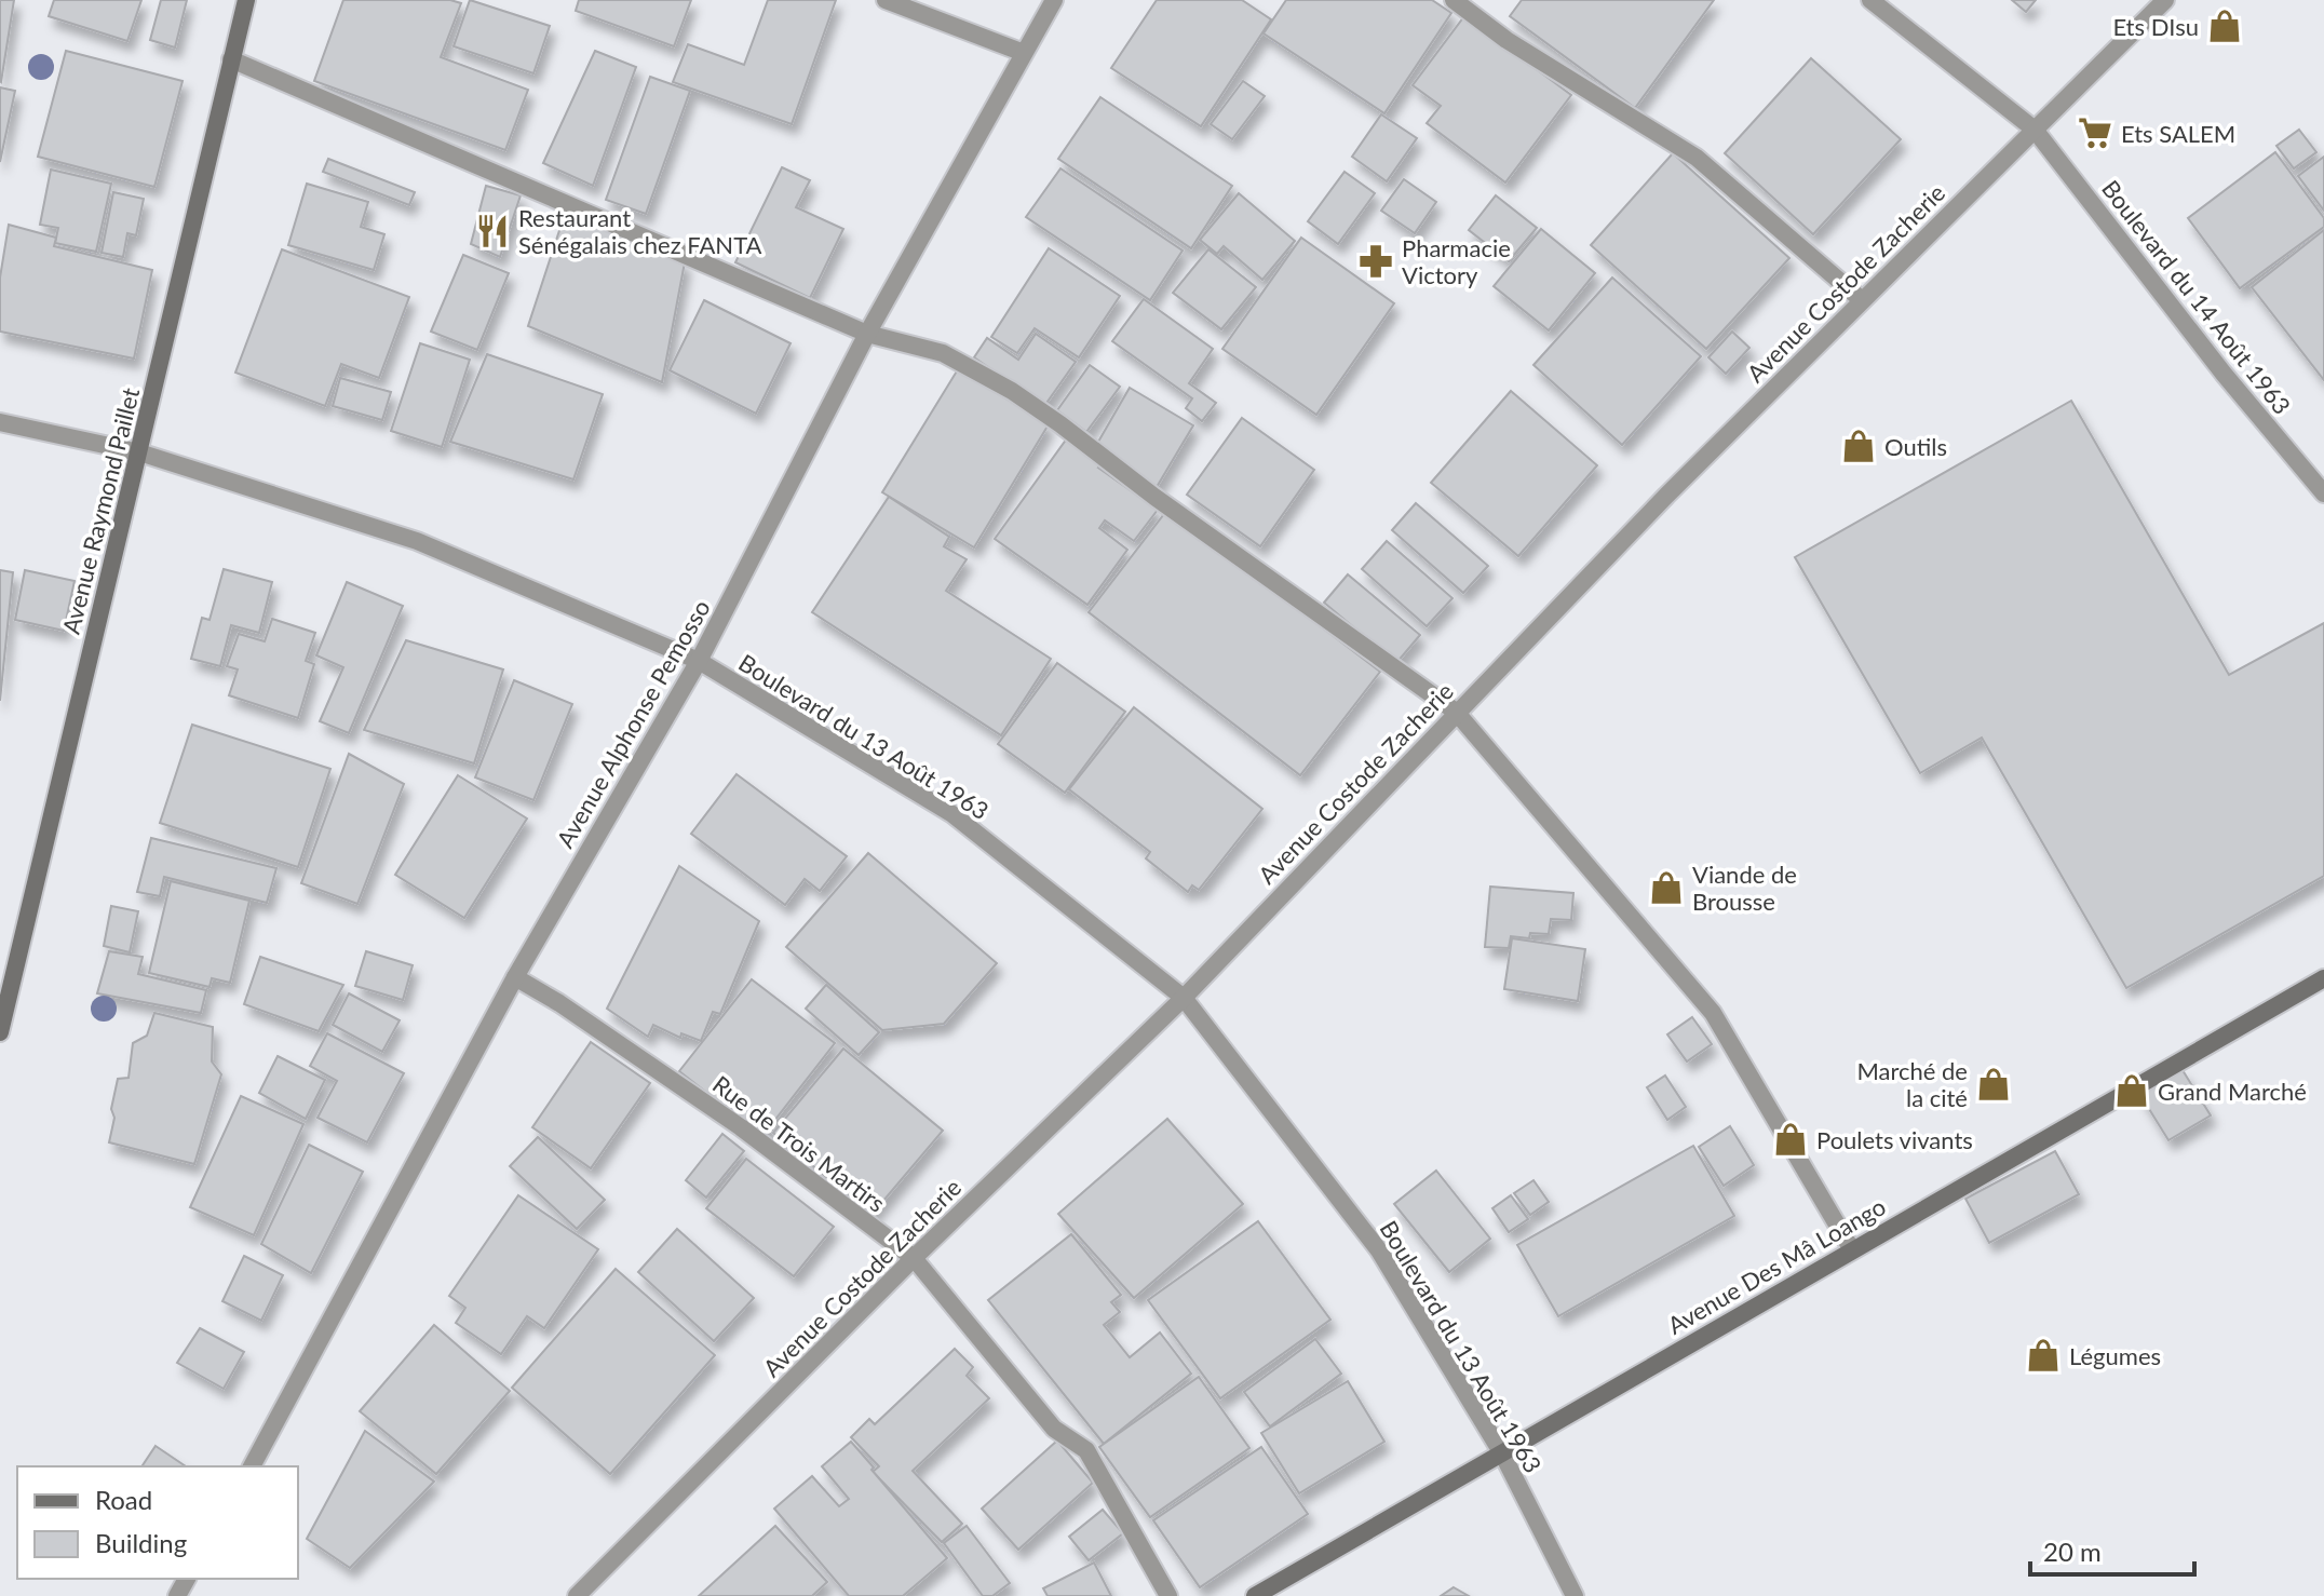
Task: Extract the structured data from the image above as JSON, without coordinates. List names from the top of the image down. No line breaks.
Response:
{"streets":{"main road":["Avenue Raymond Paillet","Avenue Des Mâ Loango"],"street":["Avenue Costode Zacherie","Boulevard du 14 Août 1963","Avenue Alphonse Pemosso","Boulevard du 13 Août 1963","Rue de Trois Martirs"]},"crossings":[["Avenue Costode Zacherie","Boulevard du 14 Août 1963"],["Avenue Costode Zacherie","Boulevard du 13 Août 1963"],["Avenue Costode Zacherie","Rue de Trois Martirs"],["Avenue Raymond Paillet","Boulevard du 13 Août 1963"],["Avenue Alphonse Pemosso","Boulevard du 13 Août 1963"],["Avenue Alphonse Pemosso","Rue de Trois Martirs"],["Boulevard du 13 Août 1963","Avenue Des Mâ Loango"]],"places":{"shop":["Ets DIsu","Outils","Viande de Brousse","Marché de la cité","Grand Marché","Poulets vivants","Légumes"],"supermarket":["Ets SALEM"],"restaurant":["Restaurant Sénégalais chez FANTA"],"pharmacy":["Pharmacie Victory"]},"legend":["Road","Building"],"scale_bar":"20 m"}
